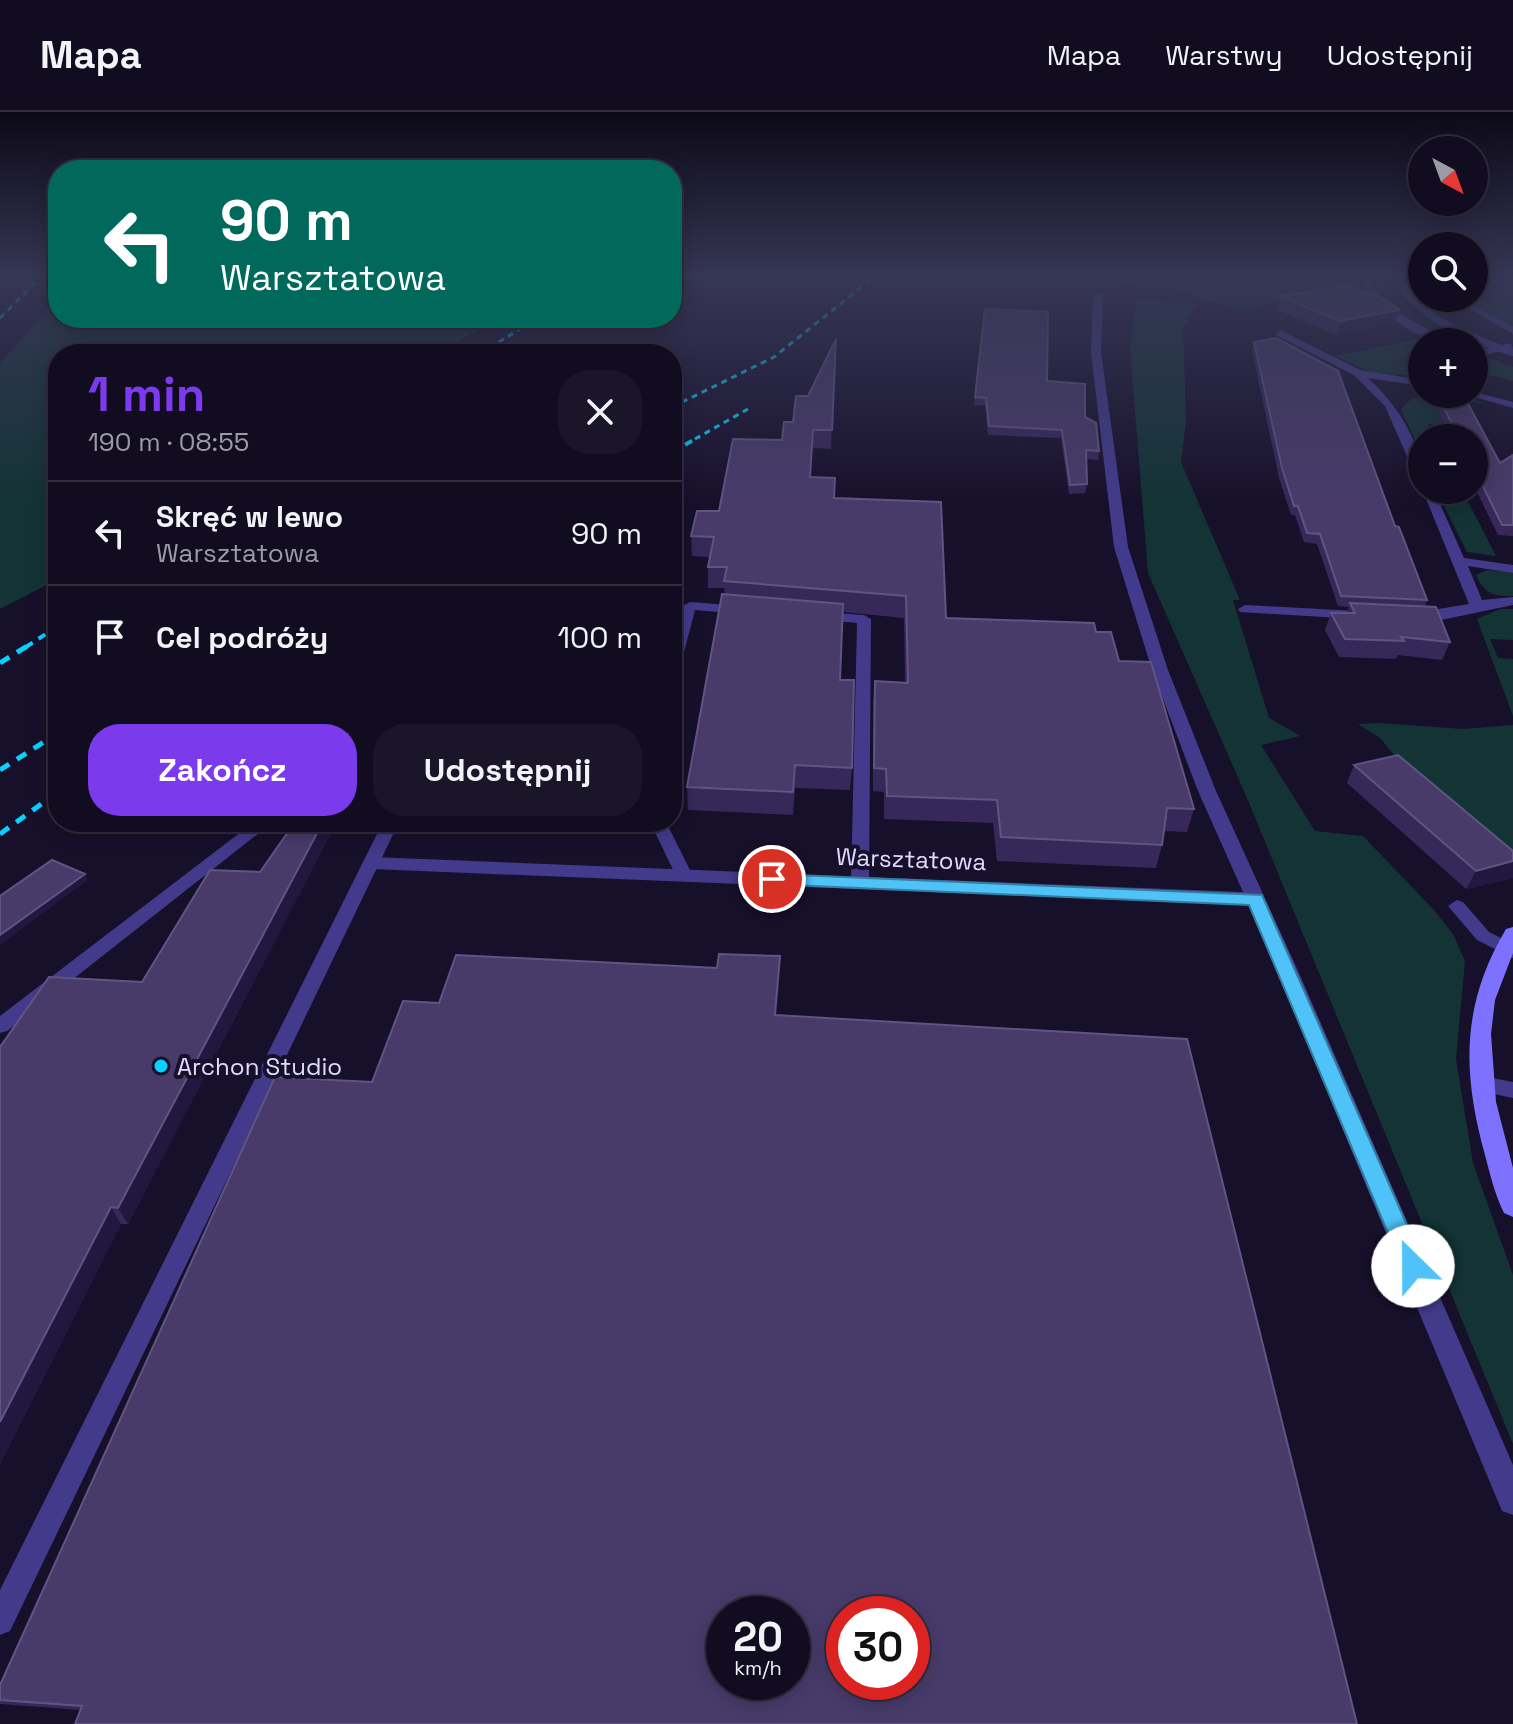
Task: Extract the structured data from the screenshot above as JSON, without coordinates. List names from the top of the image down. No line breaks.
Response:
{"streets":{"street":["Warsztatowa"]},"places":["Archon Studio"],"north":"bottom right","page":{"header":"Mapa","nav":["Mapa","Warstwy","Udostępnij"],"map_buttons":["+","−"],"turn":["90 m","Warsztatowa"],"heading":["1 min","190 m · 08:55"],"list":[{"name":"Skręć w lewo","note":"Warsztatowa","value":"90 m"},{"name":"Cel podróży","value":"100 m"}],"buttons":["Zakończ","Udostępnij"],"speed":"20 km/h","limit":"30"}}
